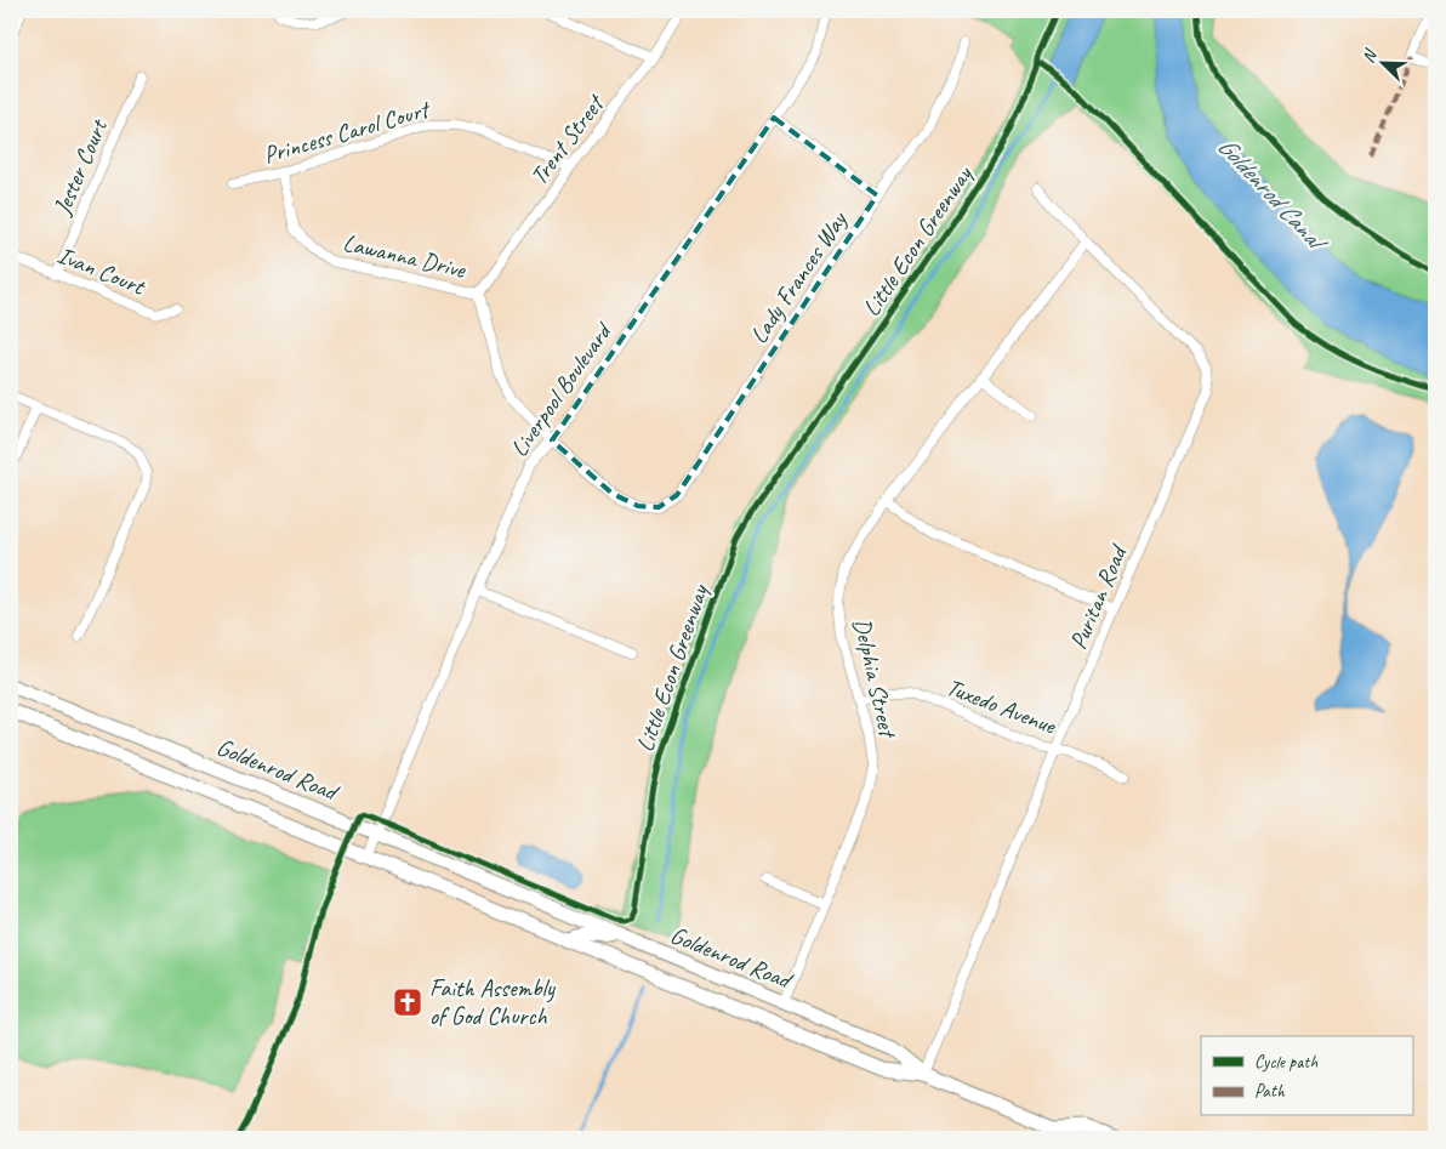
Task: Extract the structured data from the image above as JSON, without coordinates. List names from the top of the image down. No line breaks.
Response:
{"streets":{"main road":["Goldenrod Road"],"street":["Princess Carol Court","Trent Street","Jester Court","Lawanna Drive","Ivan Court","Lady Frances Way","Liverpool Boulevard","Puritan Road","Delphia Street","Tuxedo Avenue"],"cycle path":["Little Econ Greenway"]},"crossings":[["Princess Carol Court","Trent Street"],["Princess Carol Court","Lawanna Drive"],["Trent Street","Lawanna Drive"],["Jester Court","Ivan Court"],["Lawanna Drive","Lady Frances Way"],["Lawanna Drive","Liverpool Boulevard"],["Liverpool Boulevard","Goldenrod Road"],["Puritan Road","Delphia Street"],["Puritan Road","Tuxedo Avenue"],["Puritan Road","Goldenrod Road"],["Delphia Street","Tuxedo Avenue"],["Delphia Street","Goldenrod Road"]],"water":["Goldenrod Canal"],"places":{"church":["Faith Assembly of God Church"]},"legend":["Cycle path","Path"],"north":"top left"}
